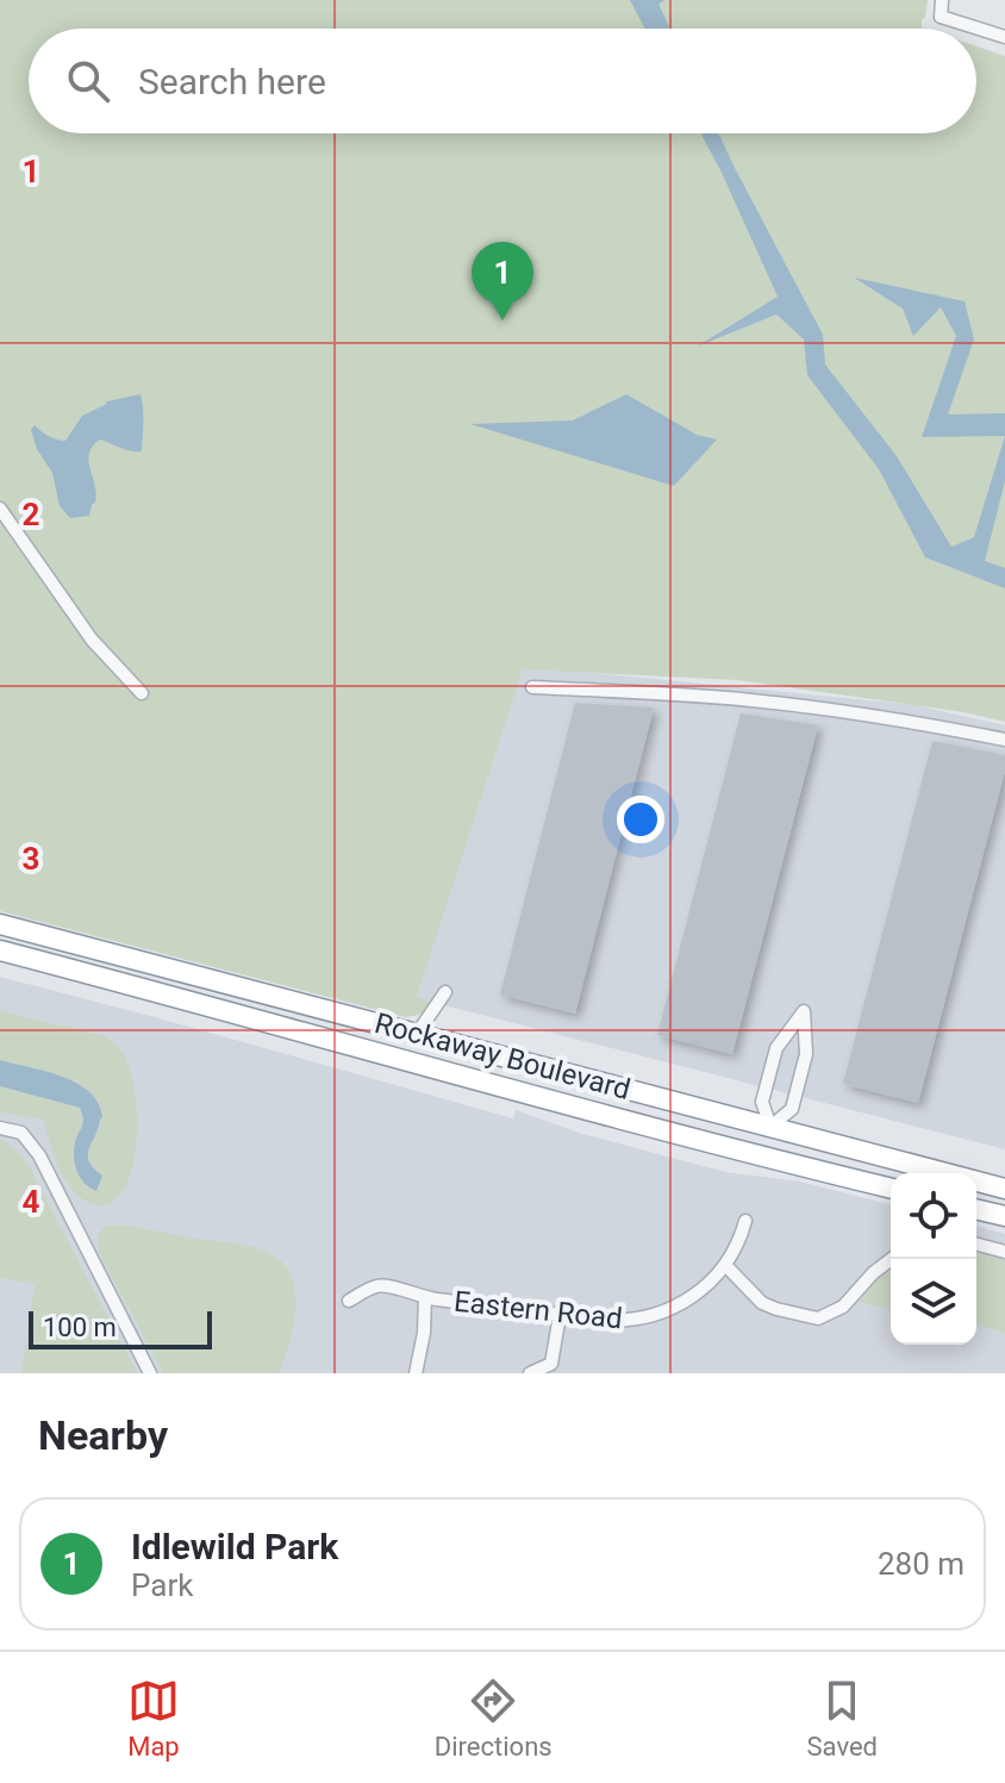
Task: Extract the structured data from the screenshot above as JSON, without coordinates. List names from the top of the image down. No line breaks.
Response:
{"streets":{"highway":["Rockaway Boulevard"],"street":["Eastern Road"]},"scale_bar":"100 m","page":{"search":"Search here","pins":"1","scale":"100 m","heading":"Nearby","list":[{"mark":"1","name":"Idlewild Park","note":"Park","value":"280 m"}],"nav":["Map","Directions","Saved"]},"grid":{"rows":["1","2","3","4"]}}
